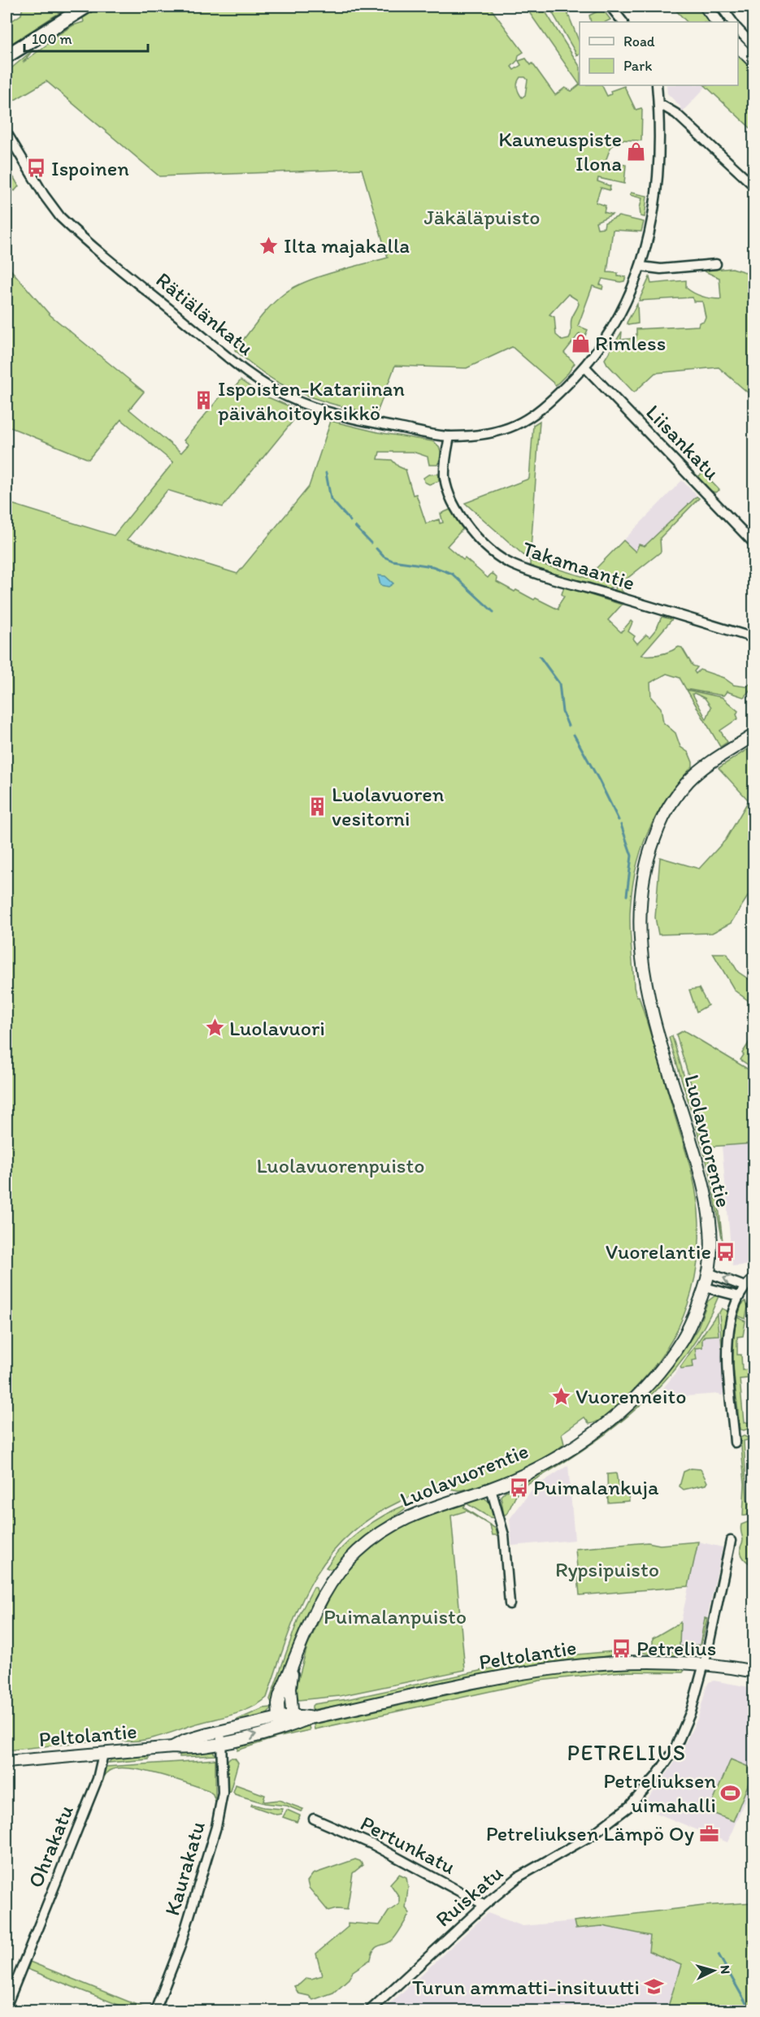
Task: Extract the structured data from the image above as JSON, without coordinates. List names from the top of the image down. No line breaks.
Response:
{"streets":{"street":["Rätiälänkatu","Liisankatu","Takamaantie","Luolavuorentie","Peltolantie","Pertunkatu","Ohrakatu","Kaurakatu","Ruiskatu"]},"crossings":[["Rätiälänkatu","Liisankatu"],["Rätiälänkatu","Takamaantie"],["Luolavuorentie","Peltolantie"],["Peltolantie","Ohrakatu"],["Peltolantie","Kaurakatu"],["Peltolantie","Ruiskatu"],["Pertunkatu","Ruiskatu"]],"districts":["PETRELIUS"],"parks":["Jäkäläpuisto","Luolavuorenpuisto","Rypsipuisto","Puimalanpuisto"],"places":{"shop":["Kauneuspiste Ilona","Rimless"],"bus stop":["Ispoinen","Vuorelantie","Puimalankuja","Petrelius"],"place":["Ilta majakalla","Luolavuori","Vuorenneito"],"building":["Ispoisten-Katariinan päivähoitoyksikkö","Luolavuoren vesitorni"],"sports":["Petreliuksen uimahalli"],"office":["Petreliuksen Lämpö Oy"],"school or university":["Turun ammatti-insituutti"]},"legend":["Road","Park"],"scale_bar":"100 m","north":"right"}
